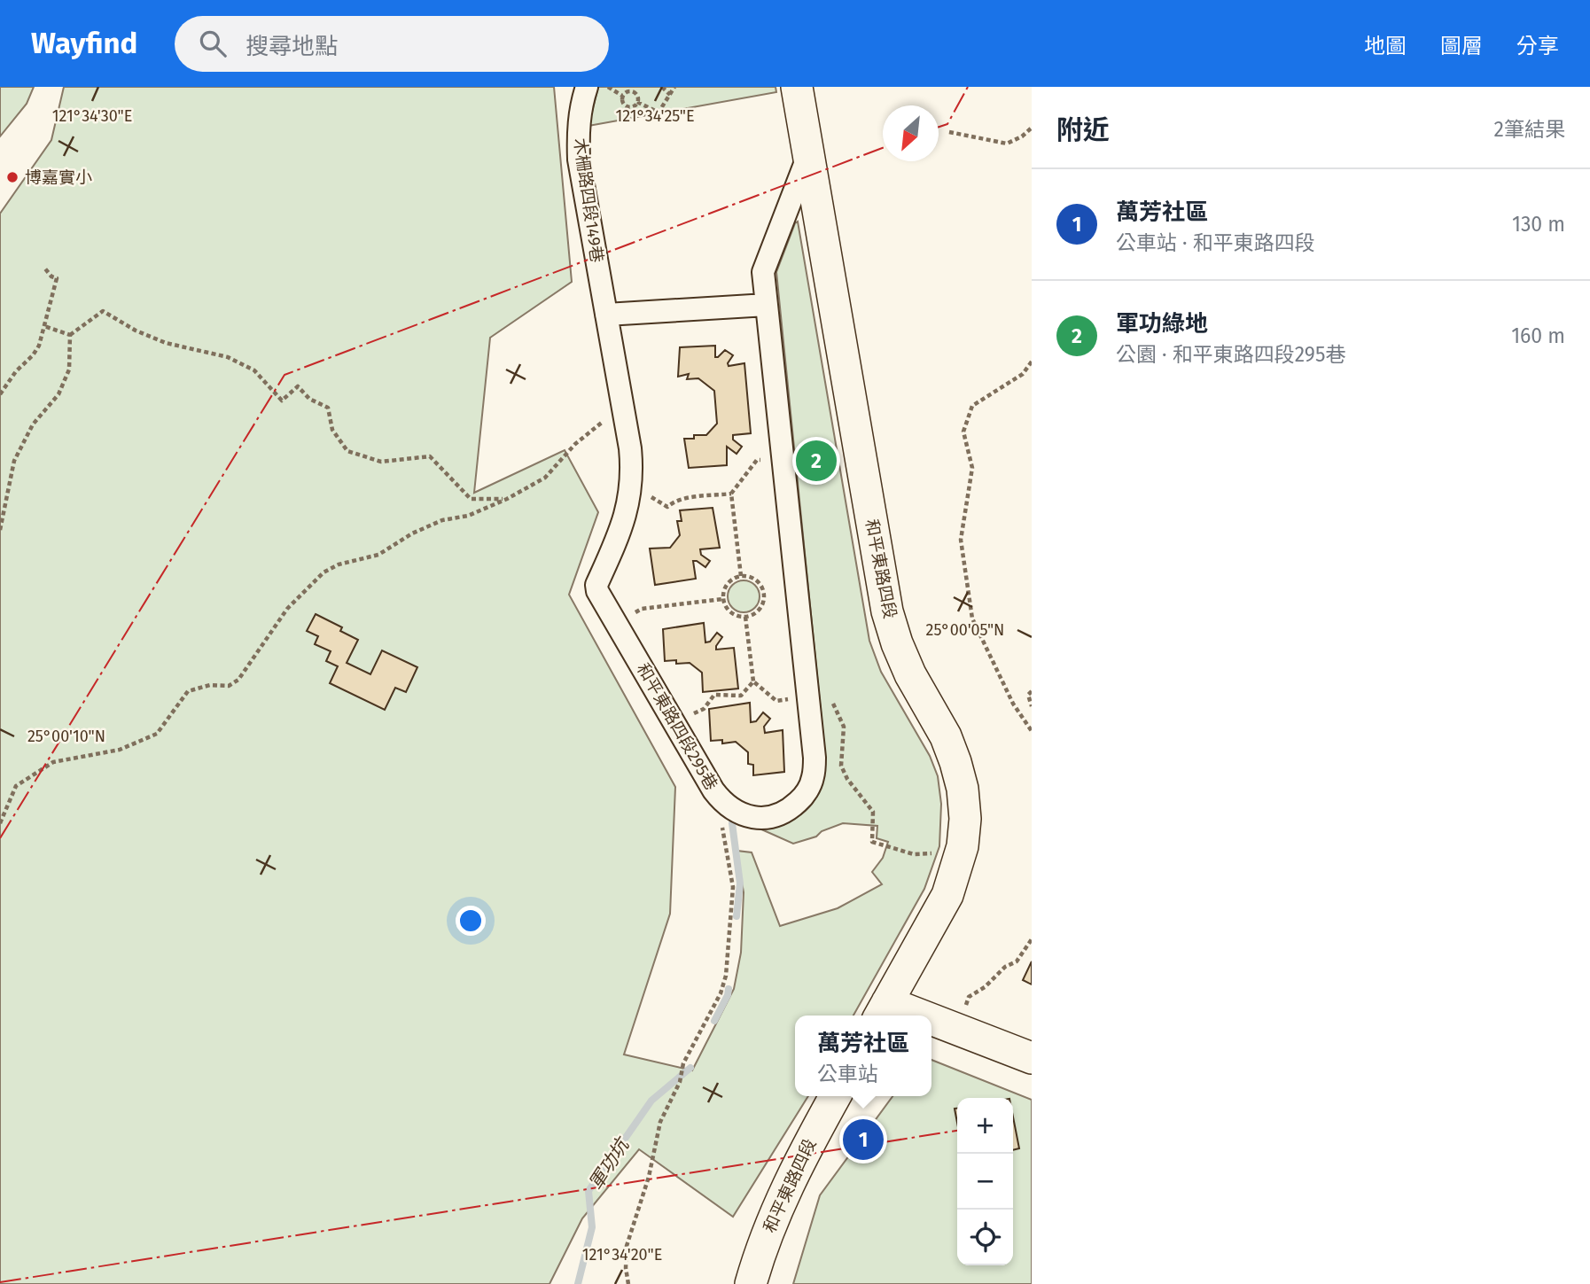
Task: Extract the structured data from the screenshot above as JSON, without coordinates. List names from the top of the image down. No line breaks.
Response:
{"streets":{"main road":["和平東路四段"],"street":["木柵路四段149巷","和平東路四段295巷"]},"crossings":[["木柵路四段149巷","和平東路四段295巷"],["和平東路四段","和平東路四段295巷"]],"water":["軍功坑"],"places":["博嘉實小"],"north":"bottom left","page":{"header":"Wayfind","search":"搜尋地點","nav":["地圖","圖層","分享"],"heading":["附近","2筆結果"],"list":[{"mark":"1","name":"萬芳社區","note":"公車站 · 和平東路四段","value":"130 m"},{"mark":"2","name":"軍功綠地","note":"公園 · 和平東路四段295巷","value":"160 m"}],"pins":["2","1"],"popup":["萬芳社區","公車站"],"map_buttons":["+","−"]},"coordinates":["121°34'30\"E","121°34'25\"E","25°00'05\"N","25°00'10\"N","121°34'20\"E"]}
